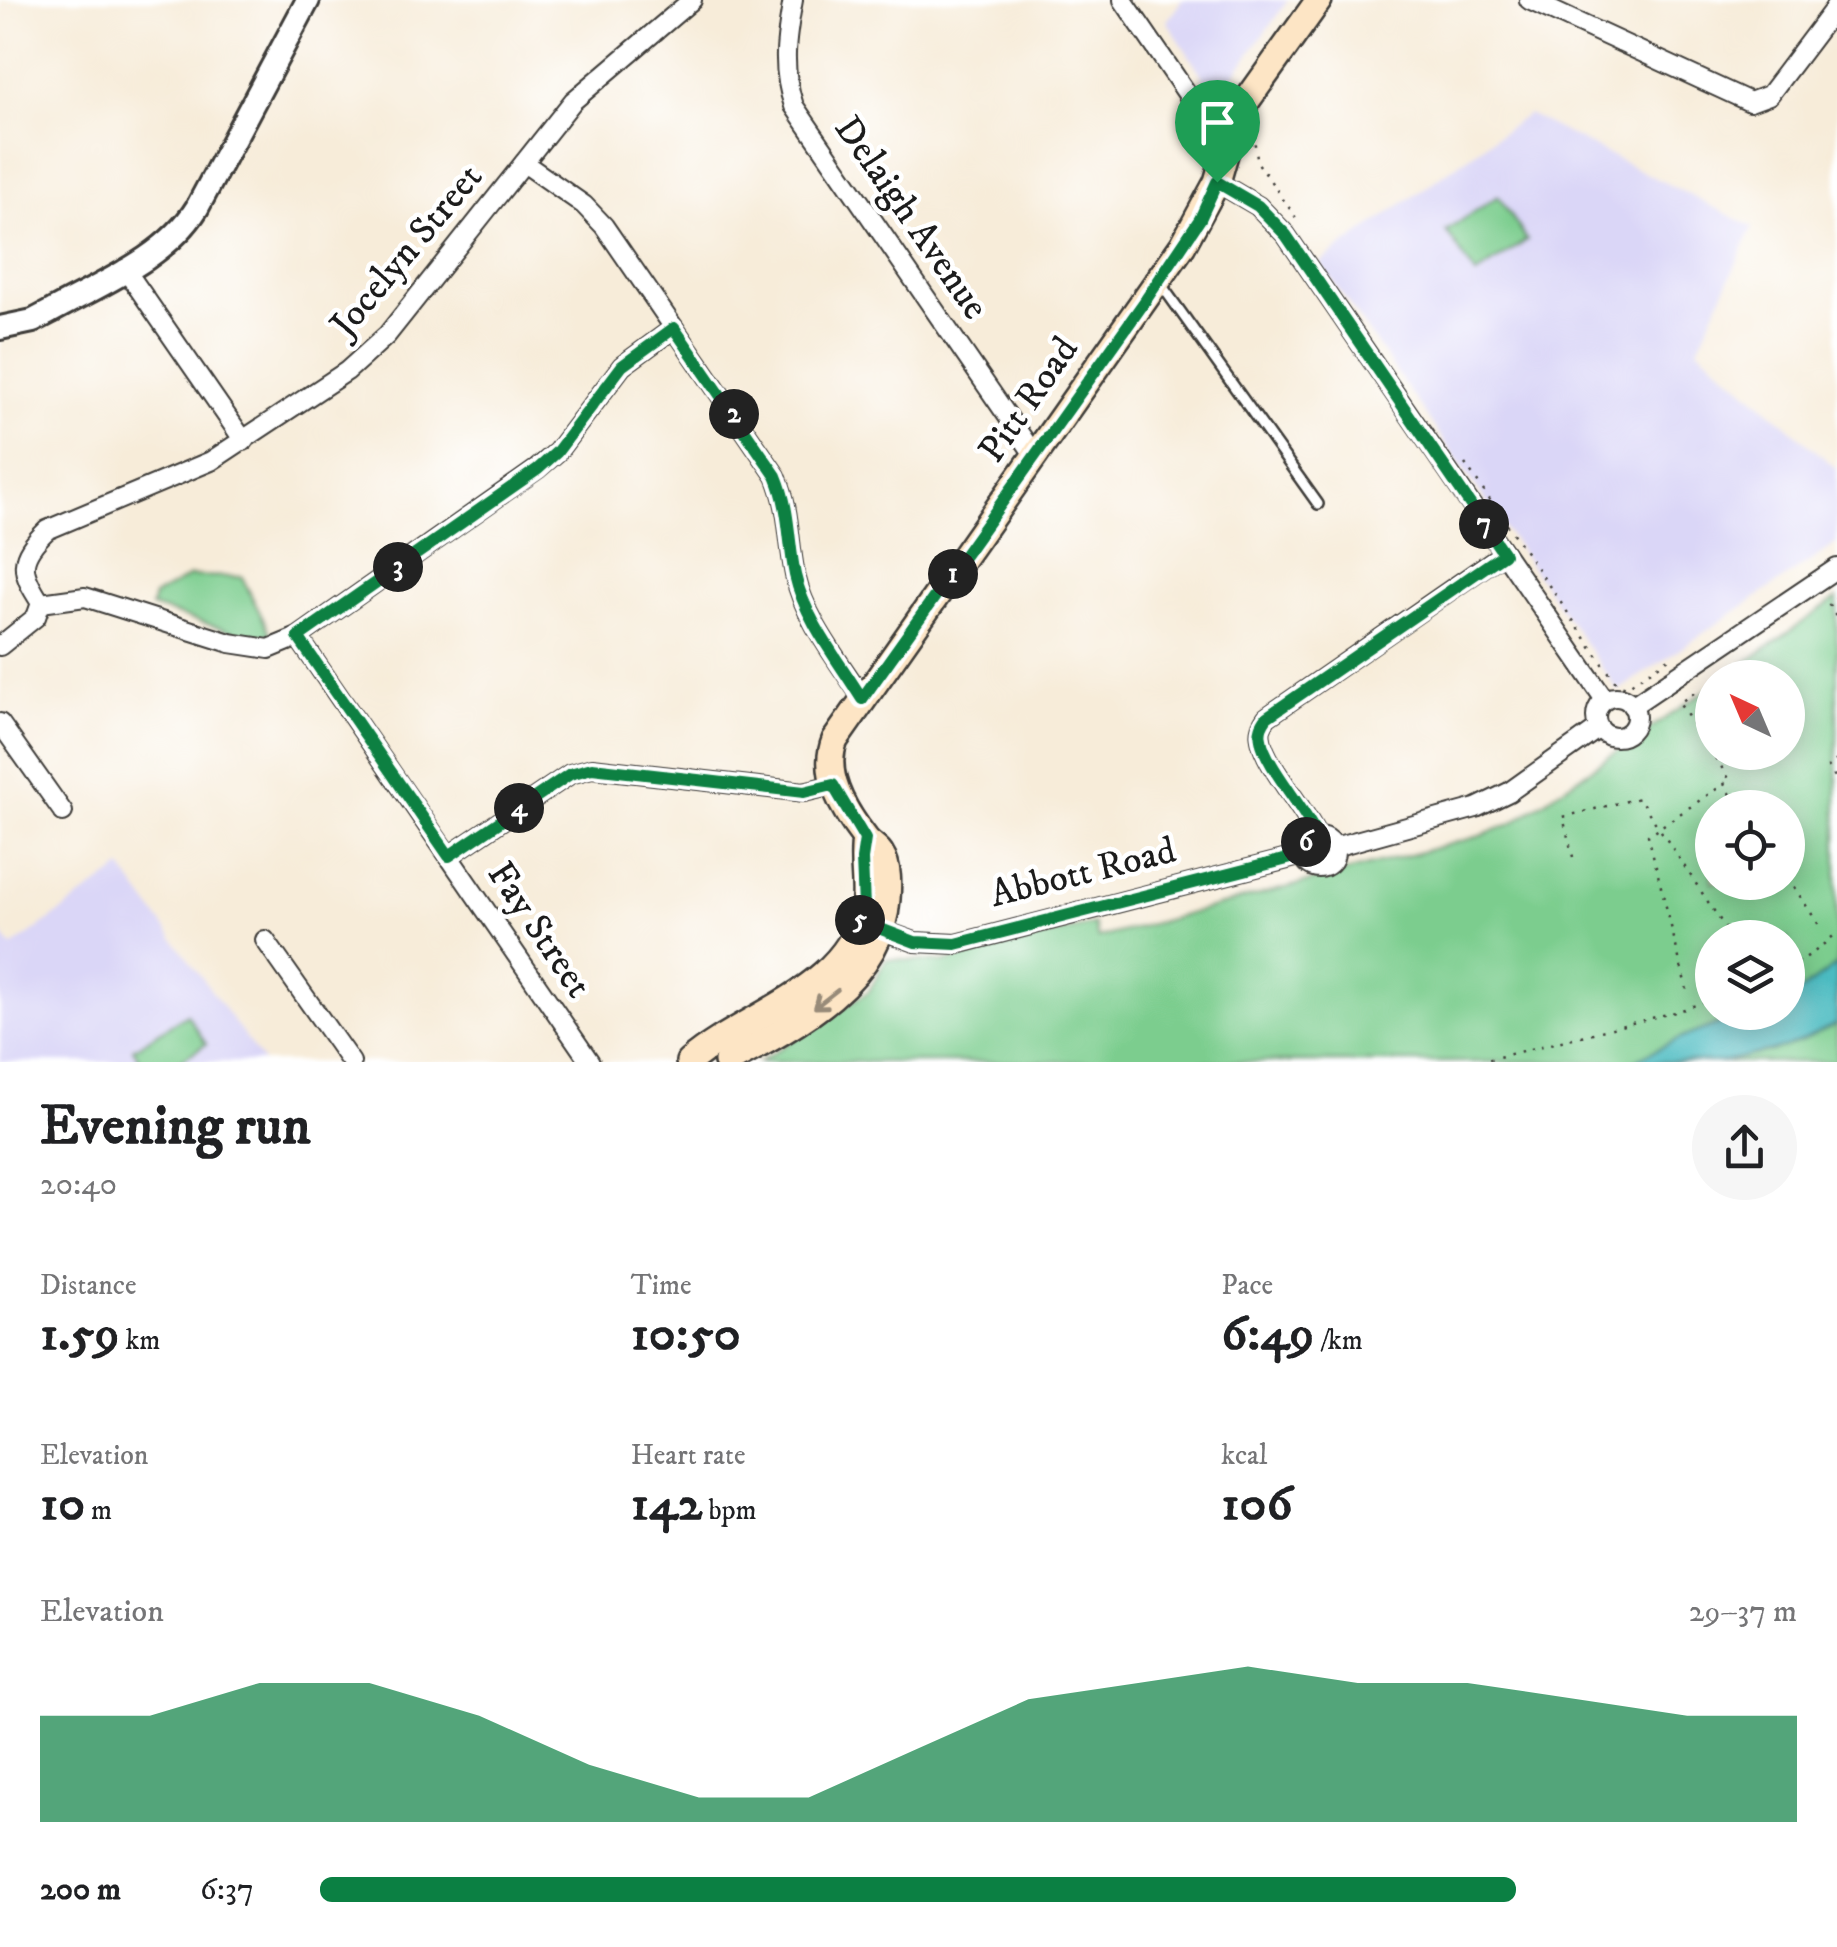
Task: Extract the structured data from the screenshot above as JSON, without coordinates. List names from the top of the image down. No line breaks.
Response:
{"streets":{"main road":["Pitt Road"],"street":["Delaigh Avenue","Jocelyn Street","Abbott Road","Fay Street"]},"crossings":[["Delaigh Avenue","Pitt Road"]],"north":"top left","page":{"pins":["2","7","3","1","4","6","5"],"heading":["Evening run","20:40"],"stats":[["Distance","1.59 km"],["Time","10:50"],["Pace","6:49 /km"],["Elevation","10 m"],["Heart rate","142 bpm"],["kcal","106"]],"chart":["Elevation","29–37 m"],"list":[{"name":"200 m","note":"6:37"}]}}
